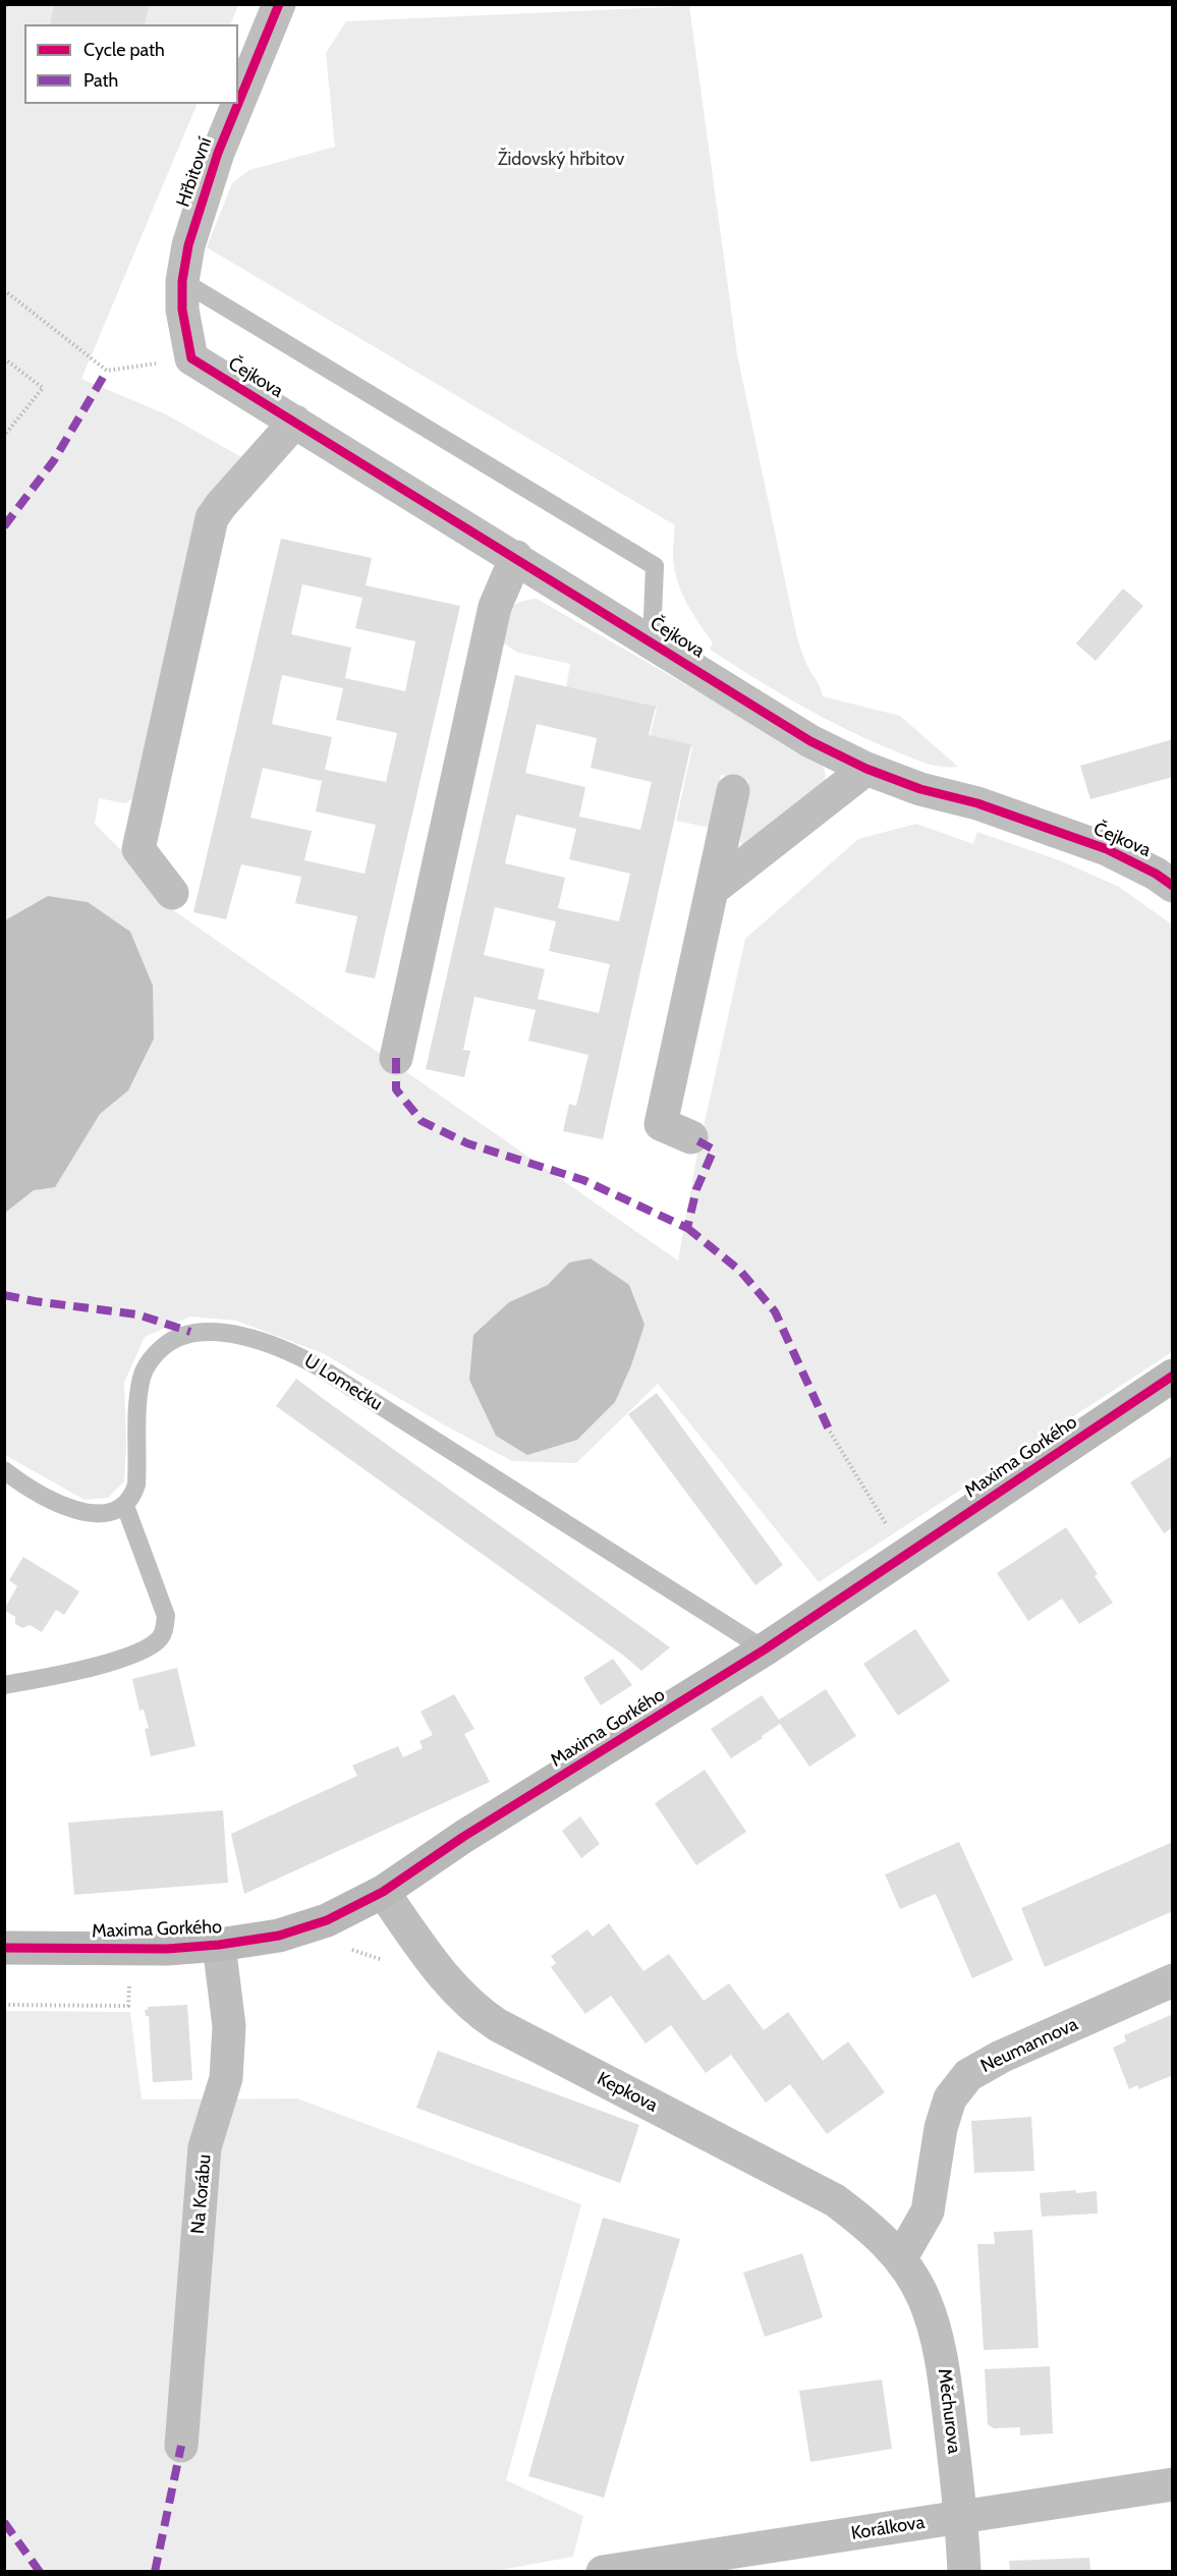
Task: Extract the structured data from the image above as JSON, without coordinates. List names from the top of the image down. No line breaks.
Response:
{"streets":{"street":["Hřbitovní","Čejkova","Maxima Gorkého","Neumannova","Kepkova","Na Korábu","Měchurova","Korálkova"],"lane":["U Lomečku"]},"crossings":[["Hřbitovní","Čejkova"],["U Lomečku","Maxima Gorkého"],["Maxima Gorkého","Kepkova"],["Maxima Gorkého","Na Korábu"],["Neumannova","Kepkova"],["Neumannova","Měchurova"],["Kepkova","Měchurova"],["Měchurova","Korálkova"]],"parks":["Židovský hřbitov"],"legend":["Cycle path","Path"]}
